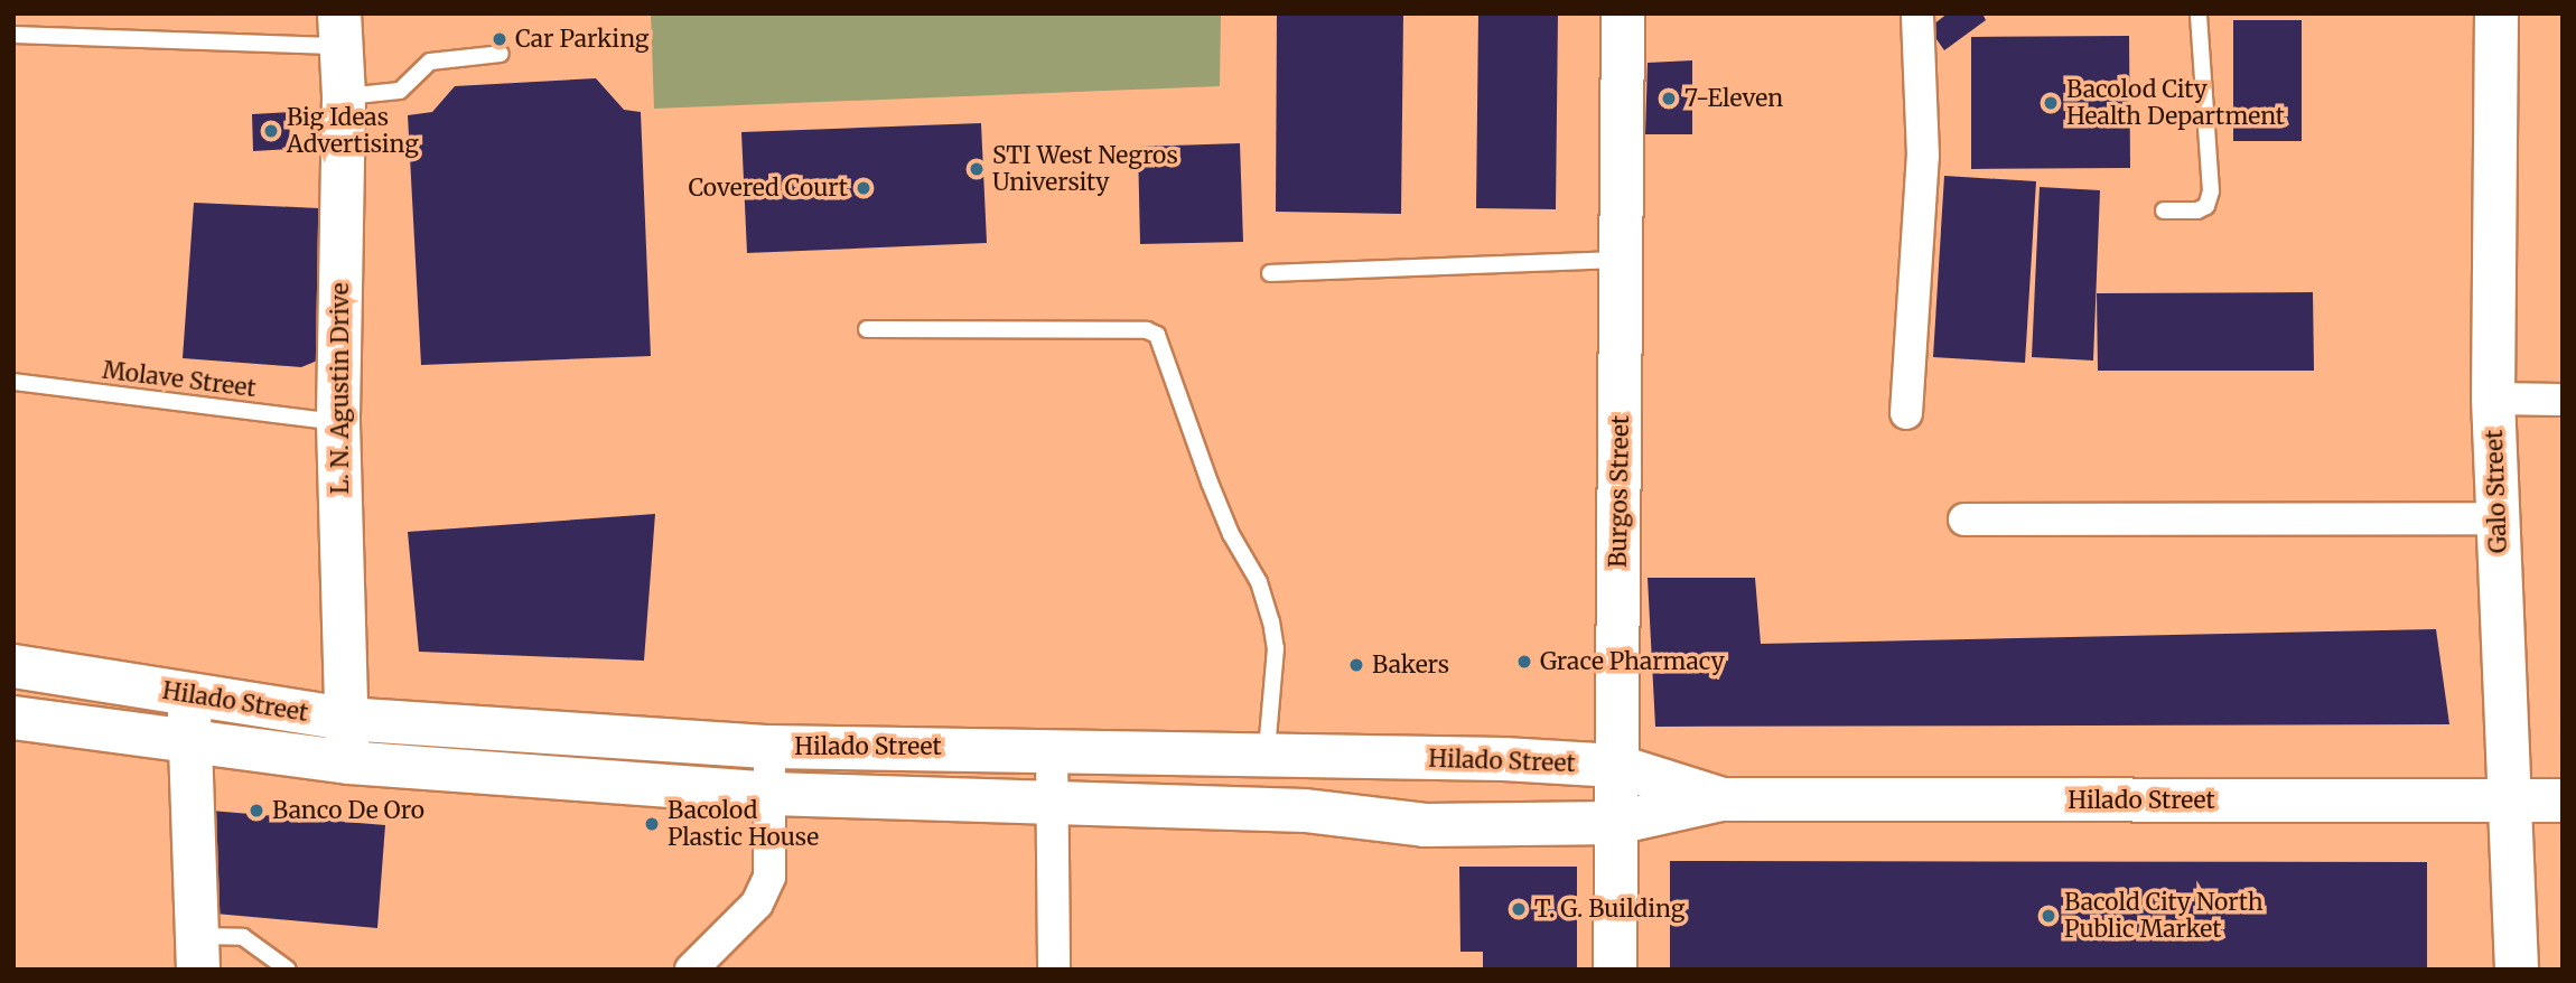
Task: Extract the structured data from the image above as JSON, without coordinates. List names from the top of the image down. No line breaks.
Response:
{"streets":{"main road":["L. N. Agustin Drive","Burgos Street","Galo Street","Hilado Street"],"lane":["Molave Street"]},"crossings":[["Molave Street","L. N. Agustin Drive"],["L. N. Agustin Drive","Hilado Street"],["Burgos Street","Hilado Street"],["Galo Street","Hilado Street"]],"places":["Car Parking","7-Eleven","Bacolod City Health Department","Big Ideas Advertising","STI West Negros University","Covered Court","Grace Pharmacy","Bakers","Banco De Oro","Bacolod Plastic House","T. G. Building","Bacold City North Public Market"]}
